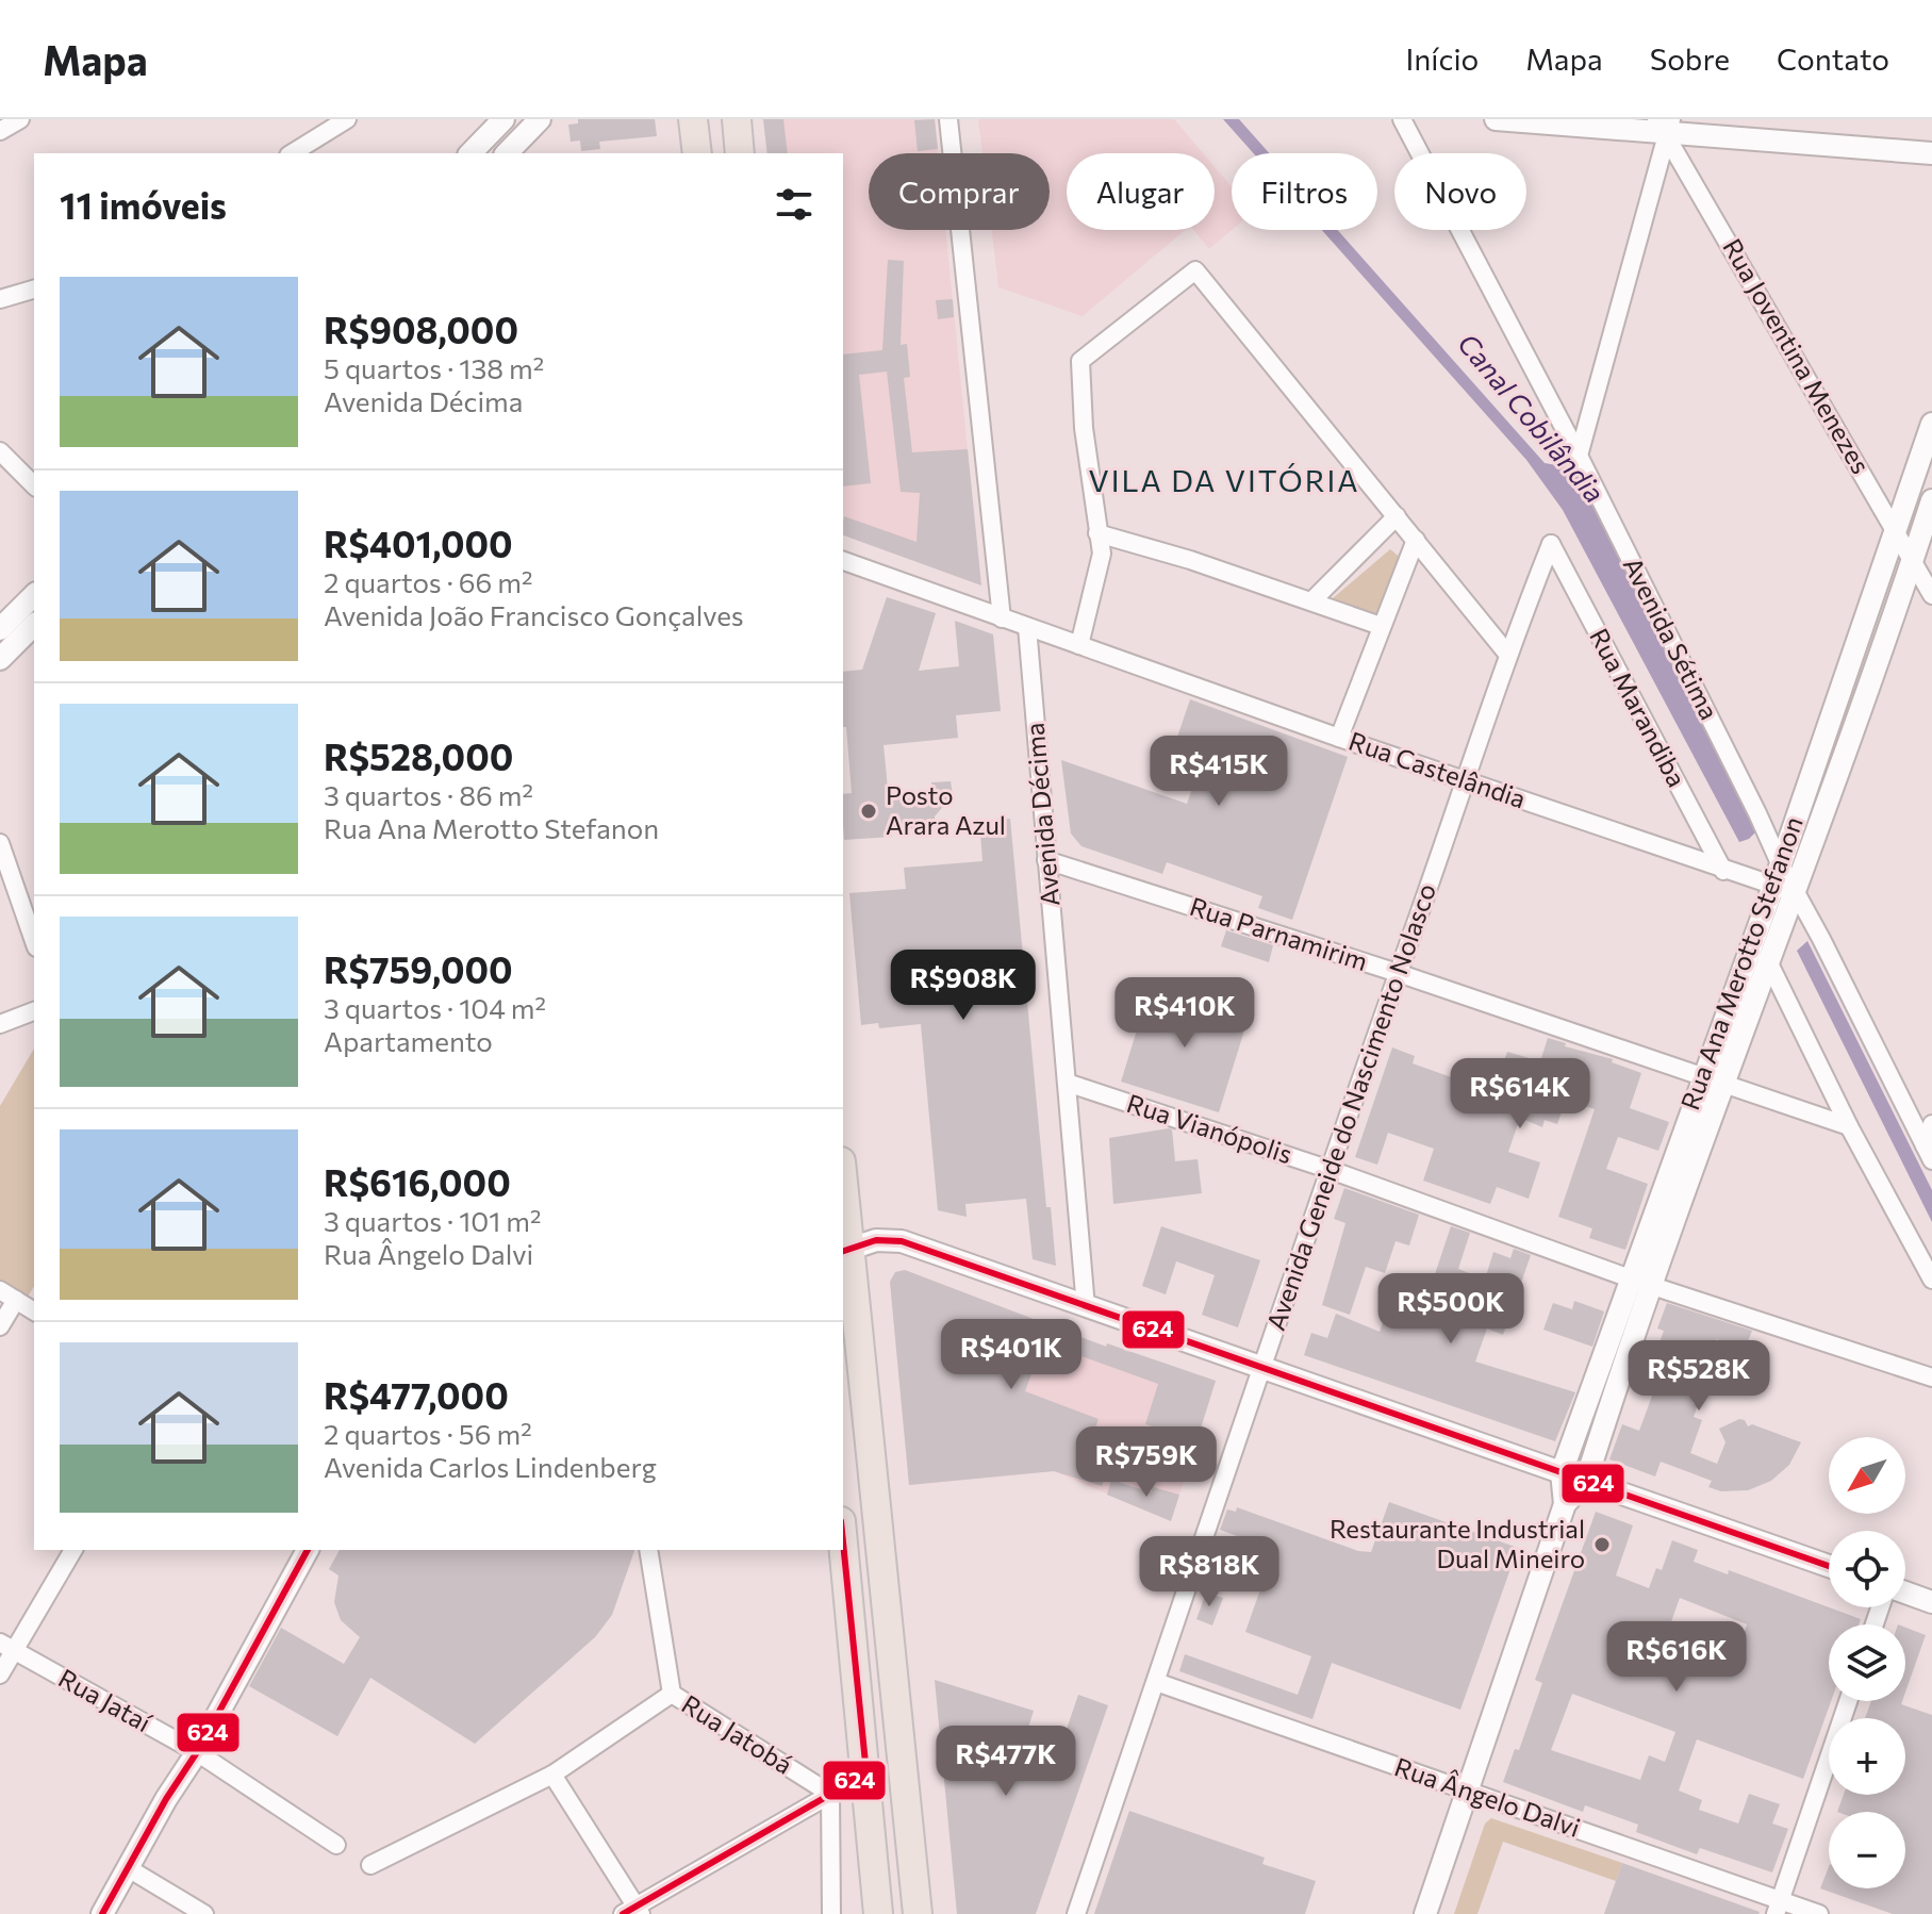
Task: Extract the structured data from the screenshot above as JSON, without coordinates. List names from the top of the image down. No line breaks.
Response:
{"streets":{"street":["Rua Joventina Menezes","Avenida Sétima","Rua Marandiba","Rua Castelândia","Avenida Décima","Rua Parnamirim","Rua Ana Merotto Stefanon","Avenida Geneide do Nascimento Nolasco","Rua Vianópolis","Rua Jataí","Rua Jatobá","Rua Ângelo Dalvi"]},"crossings":[["Rua Joventina Menezes","Rua Ana Merotto Stefanon"],["Avenida Sétima","Rua Ana Merotto Stefanon"],["Rua Marandiba","Rua Castelândia"],["Rua Marandiba","Avenida Geneide do Nascimento Nolasco"],["Rua Castelândia","Avenida Décima"],["Rua Castelândia","Rua Ana Merotto Stefanon"],["Rua Castelândia","Avenida Geneide do Nascimento Nolasco"],["Avenida Décima","Rua Parnamirim"],["Avenida Décima","Rua Vianópolis"],["Rua Parnamirim","Rua Ana Merotto Stefanon"],["Rua Parnamirim","Avenida Geneide do Nascimento Nolasco"],["Rua Ana Merotto Stefanon","Rua Vianópolis"],["Rua Ana Merotto Stefanon","Rua Ângelo Dalvi"],["Avenida Geneide do Nascimento Nolasco","Rua Vianópolis"],["Avenida Geneide do Nascimento Nolasco","Rua Ângelo Dalvi"]],"districts":["VILA DA VITÓRIA"],"water":["Canal Cobilândia"],"places":["Posto Arara Azul","Restaurante Industrial Dual Mineiro"],"lines":["transit line 624"],"north":"bottom left","page":{"header":"Mapa","nav":["Início","Mapa","Sobre","Contato"],"chip":["Comprar","Alugar","Filtros","Novo"],"heading":"11 imóveis","list":[{"name":"R$908,000","note":"5 quartos · 138 m² · Avenida Décima"},{"name":"R$401,000","note":"2 quartos · 66 m² · Avenida João Francisco Gonçalves"},{"name":"R$528,000","note":"3 quartos · 86 m² · Rua Ana Merotto Stefanon"},{"name":"R$759,000","note":"3 quartos · 104 m² · Apartamento"},{"name":"R$616,000","note":"3 quartos · 101 m² · Rua Ângelo Dalvi"},{"name":"R$477,000","note":"2 quartos · 56 m² · Avenida Carlos Lindenberg"}],"price":["R$415K","R$908K","R$410K","R$614K","R$500K","R$401K","R$528K","R$759K","R$818K","R$616K","R$477K"],"map_buttons":["+","−"]}}
